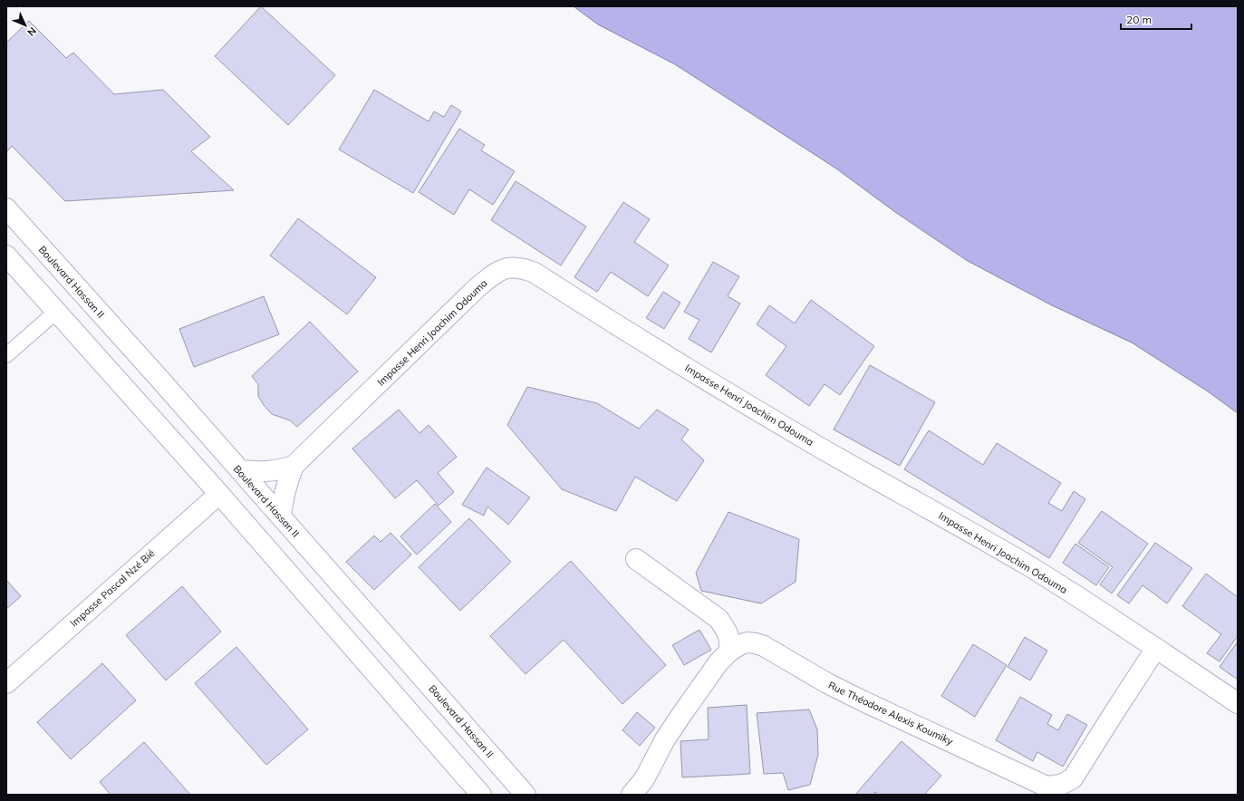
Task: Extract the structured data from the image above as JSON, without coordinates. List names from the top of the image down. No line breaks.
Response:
{"streets":{"street":["Boulevard Hassan II","Impasse Henri Joachim Odouma","Impasse Pascal Nzé Bié","Rue Théodore Alexis Koumiky"]},"crossings":[["Impasse Henri Joachim Odouma","Rue Théodore Alexis Koumiky"]],"scale_bar":"20 m","north":"bottom right"}
